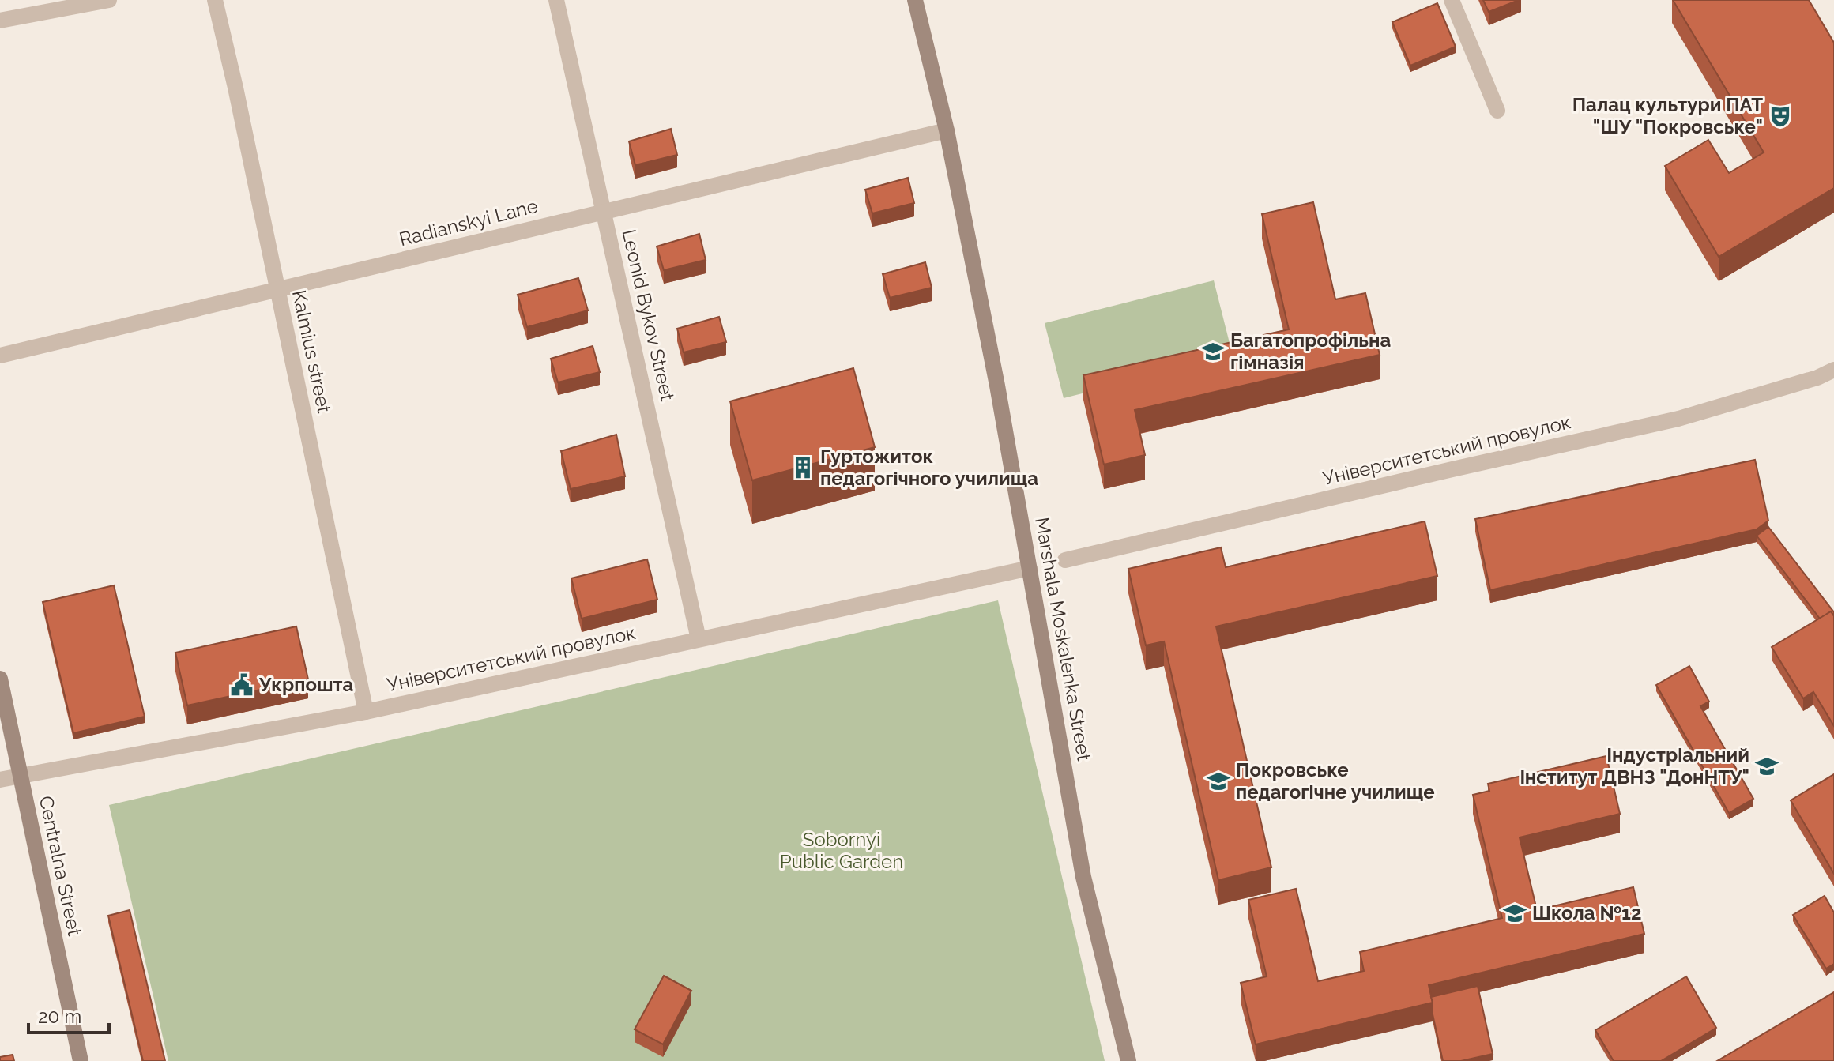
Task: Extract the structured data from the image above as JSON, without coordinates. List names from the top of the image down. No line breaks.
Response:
{"streets":{"street":["Radianskyi Lane","Leonid Bykov Street","Kalmius street","Університетський провулок","Marshala Moskalenka Street","Centralna Street"]},"crossings":[["Radianskyi Lane","Leonid Bykov Street"],["Radianskyi Lane","Kalmius street"],["Radianskyi Lane","Marshala Moskalenka Street"],["Leonid Bykov Street","Університетський провулок"],["Kalmius street","Університетський провулок"],["Університетський провулок","Marshala Moskalenka Street"],["Університетський провулок","Centralna Street"]],"parks":["Sobornyi Public Garden"],"places":{"theatre":["Палац культури ПАТ \"ШУ \"Покровське\""],"school or university":["Багатопрофільна гімназія","Індустріальний інститут ДВНЗ \"ДонНТУ\"","Покровське педагогічне училище","Школа №12"],"building":["Гуртожиток педагогічного училища"],"public building":["Укрпошта"]},"scale_bar":"20 m"}
